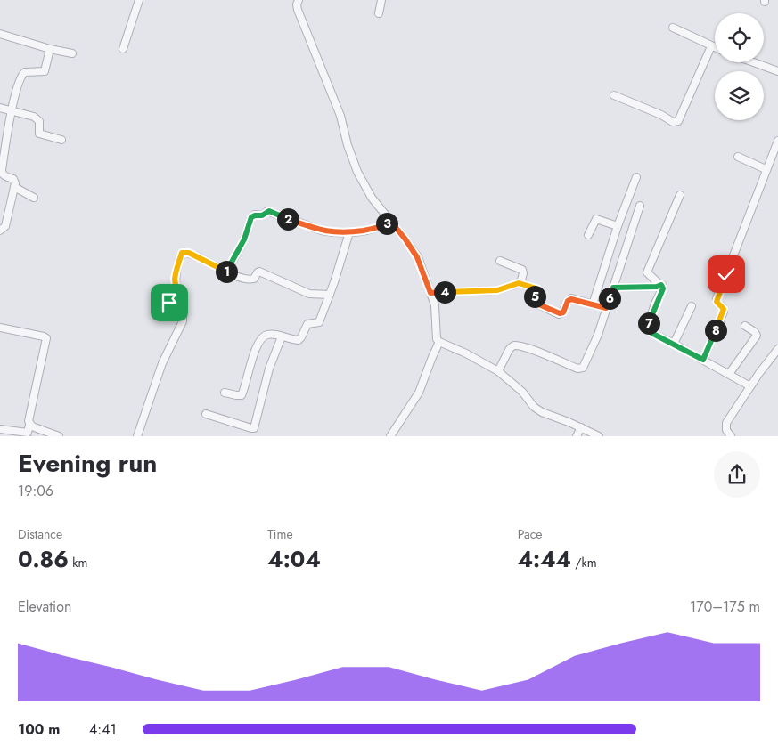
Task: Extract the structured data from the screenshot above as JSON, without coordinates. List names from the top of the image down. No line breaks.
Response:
{"page":{"pins":["2","3","1","4","5","6","7","8"],"heading":["Evening run","19:06"],"stats":[["Distance","0.86 km"],["Time","4:04"],["Pace","4:44 /km"]],"chart":["Elevation","170–175 m"],"list":[{"name":"100 m","note":"4:41"}]}}
